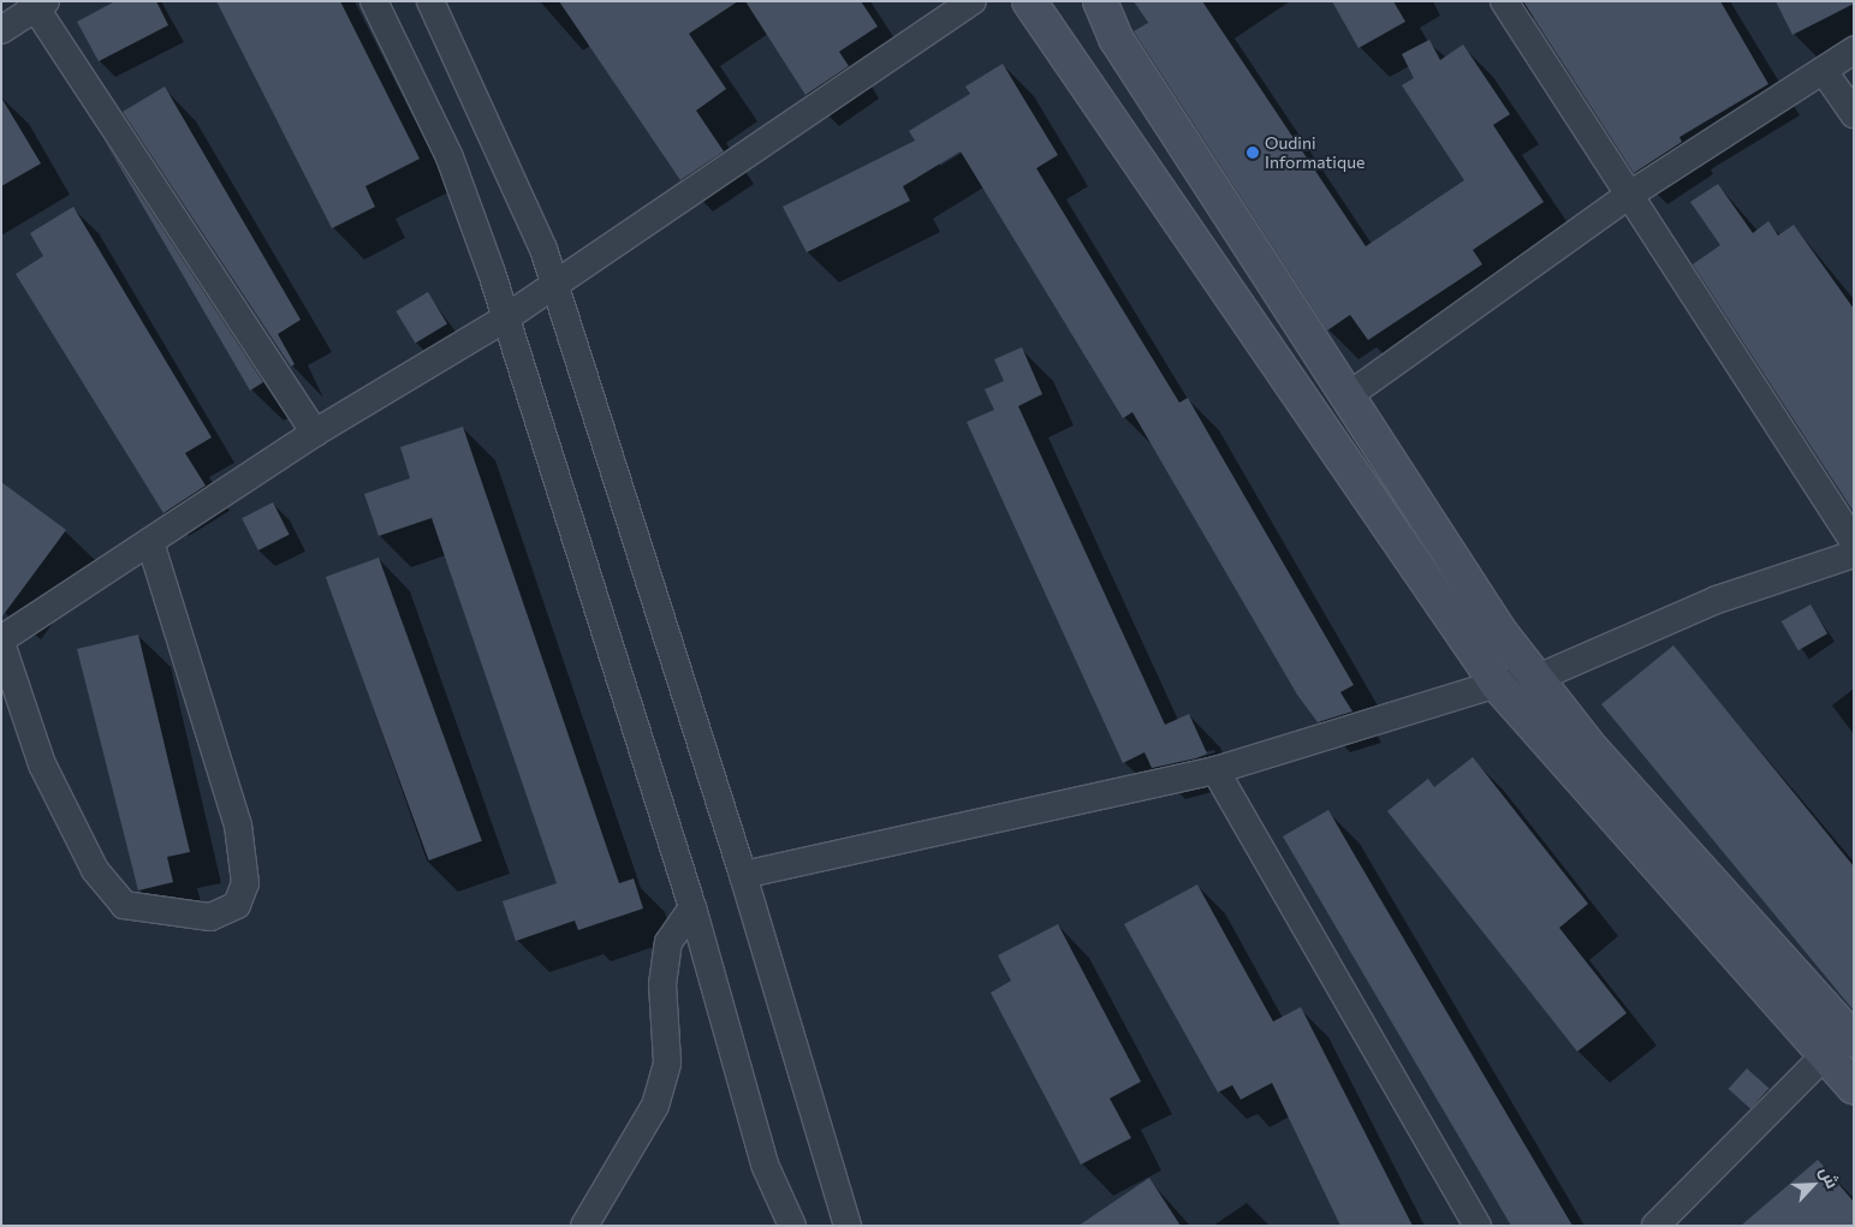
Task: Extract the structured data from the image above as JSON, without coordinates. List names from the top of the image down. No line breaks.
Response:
{"places":["Oudini Informatique"],"north":"top right"}
